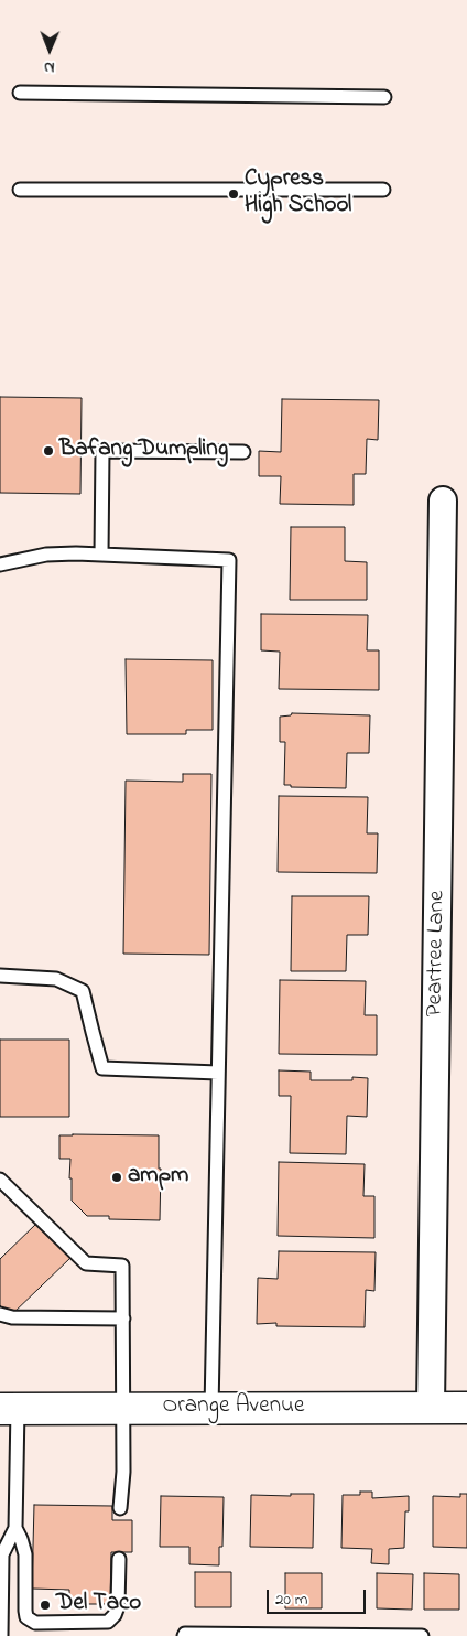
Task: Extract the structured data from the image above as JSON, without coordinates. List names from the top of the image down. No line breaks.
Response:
{"streets":{"main road":["Orange Avenue"],"street":["Peartree Lane"]},"crossings":[["Peartree Lane","Orange Avenue"]],"places":["Cypress High School","Bafang Dumpling","ampm","Del Taco"],"scale_bar":"20 m","north":"bottom"}
